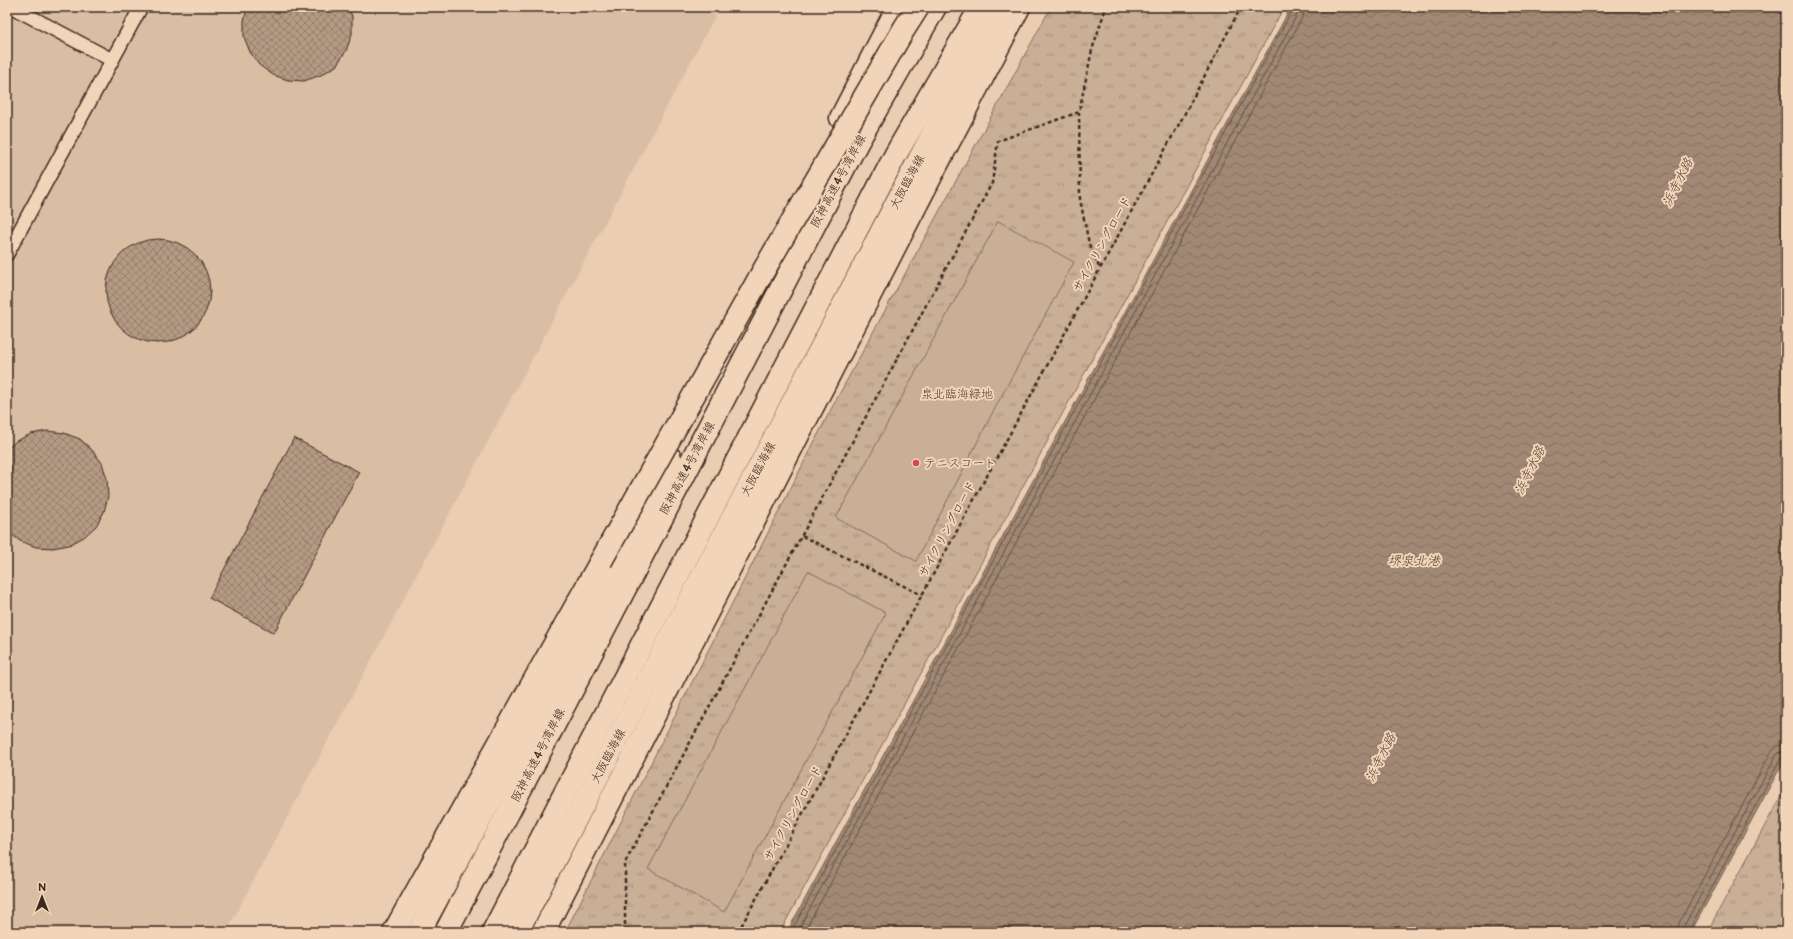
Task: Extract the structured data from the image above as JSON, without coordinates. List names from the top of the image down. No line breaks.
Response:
{"streets":{"main road":["阪神高速4号湾岸線","大阪臨海線"],"path":["サイクリングロード"]},"water":["浜寺水路","堺泉北港"],"parks":["泉北臨海緑地"],"places":["テニスコート"],"north":"top"}
